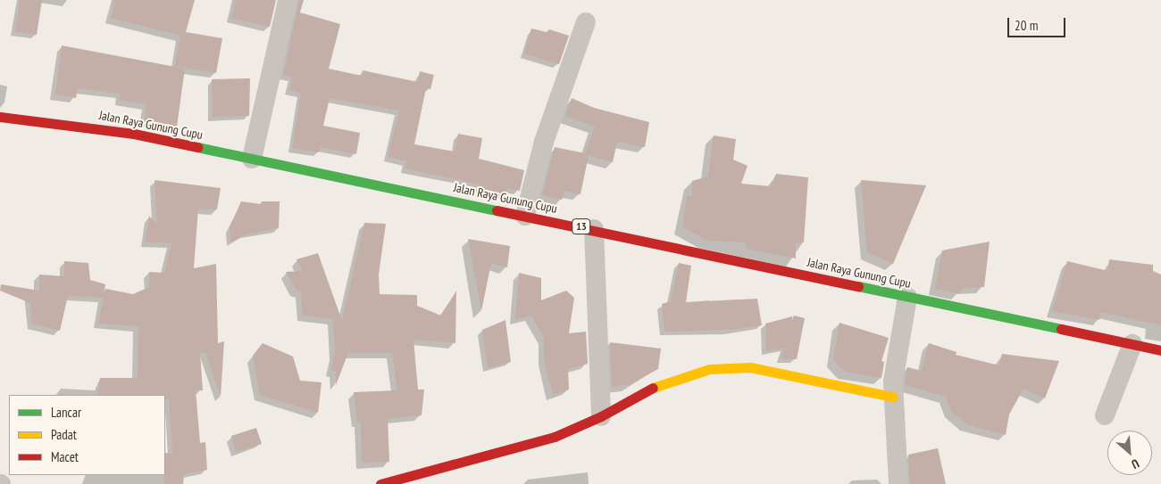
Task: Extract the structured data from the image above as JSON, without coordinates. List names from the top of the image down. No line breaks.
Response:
{"streets":{"main road":["Jalan Raya Gunung Cupu","13"]},"legend":["Lancar","Padat","Macet"],"scale_bar":"20 m","north":"bottom right"}
